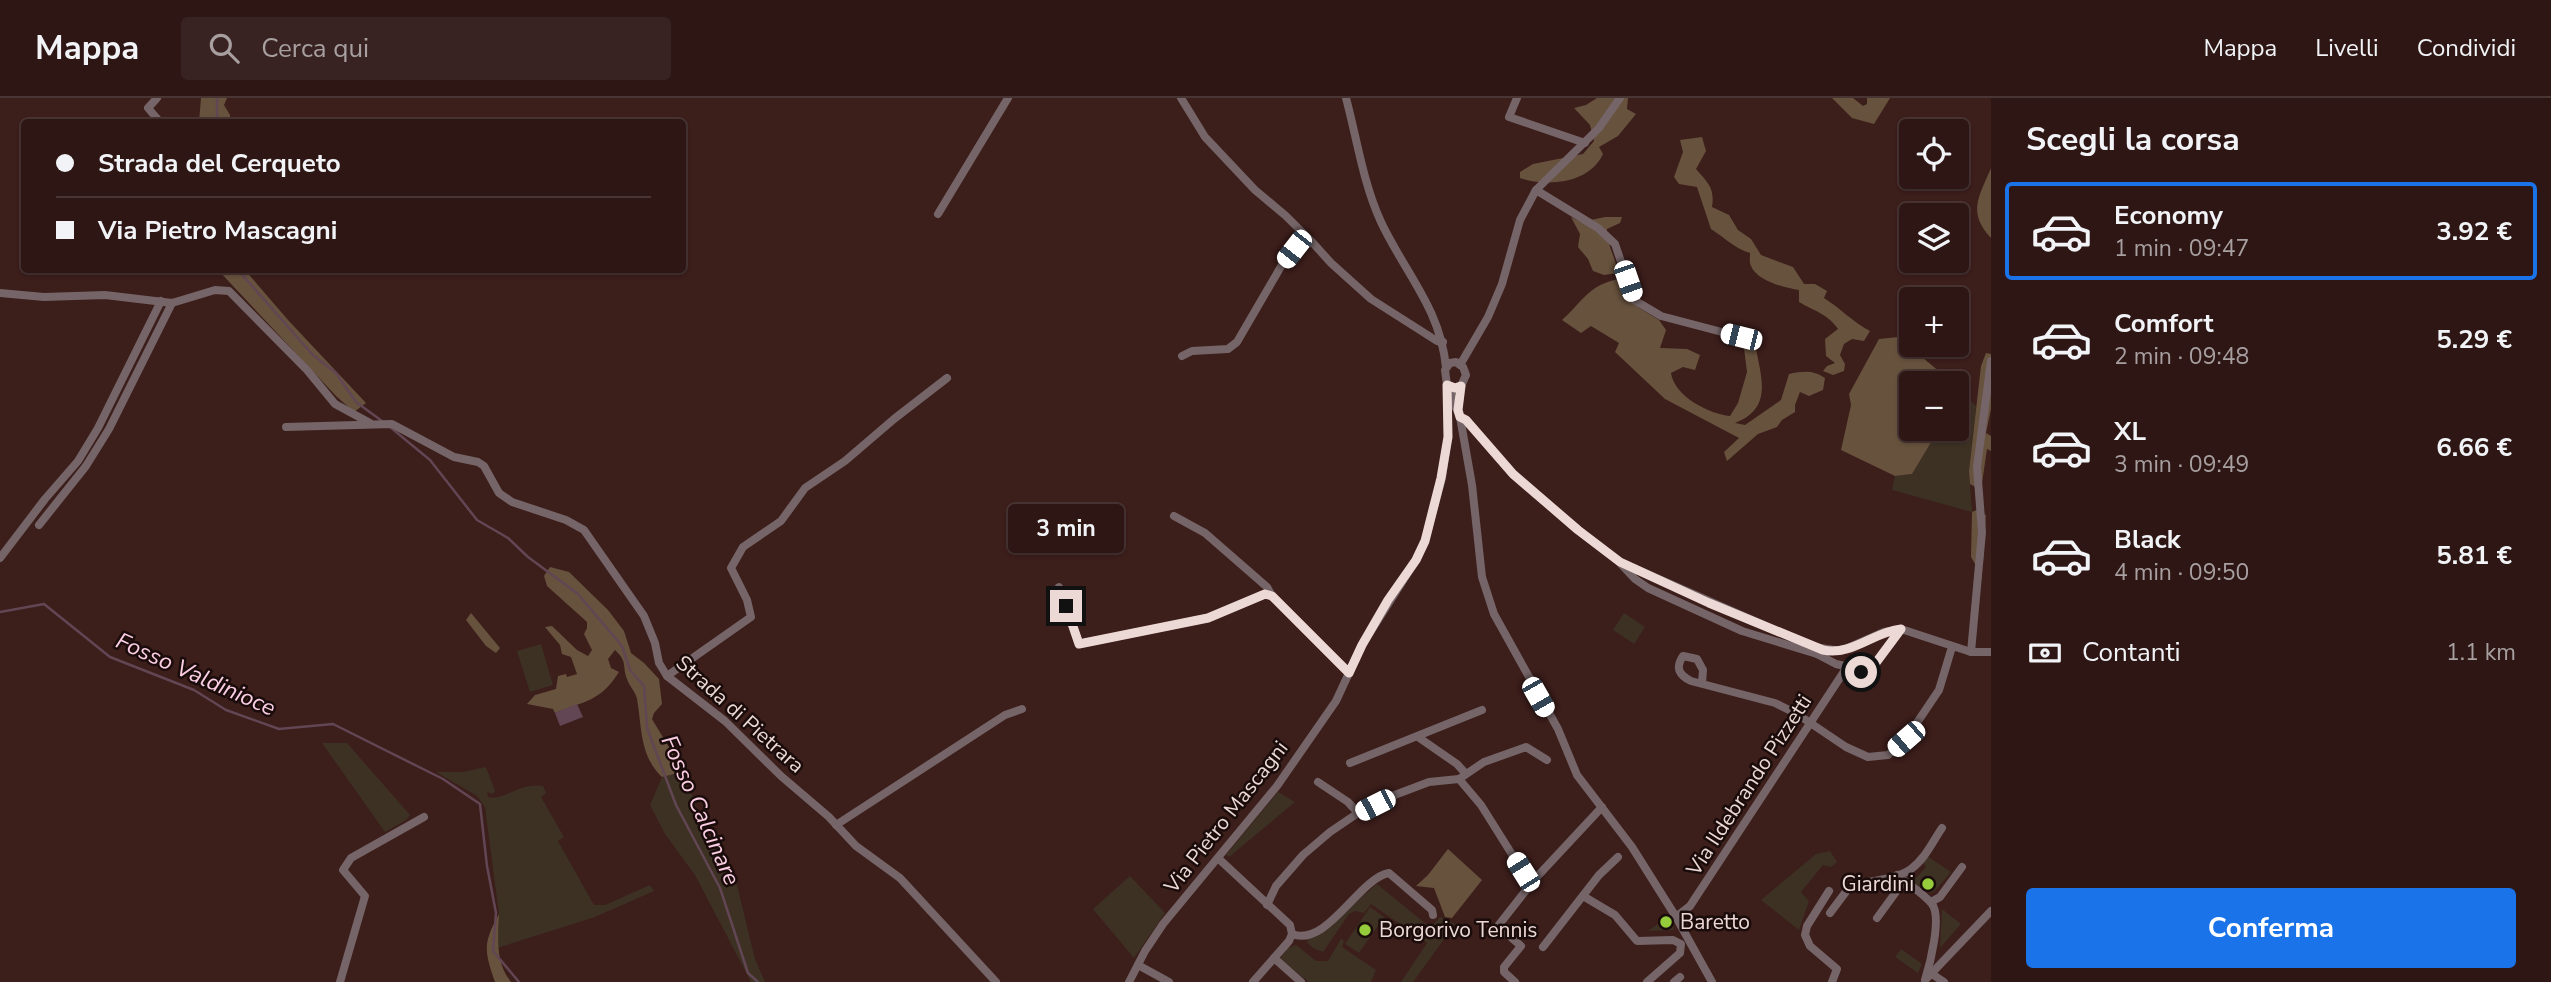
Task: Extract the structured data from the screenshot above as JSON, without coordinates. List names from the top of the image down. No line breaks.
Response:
{"streets":{"street":["Strada di Pietrara","Via Ildebrando Pizzetti","Via Pietro Mascagni"]},"water":["Fosso Valdinioce","Fosso Calcinare"],"places":["Giardini","Baretto","Borgorivo Tennis"],"page":{"header":"Mappa","search":"Cerca qui","nav":["Mappa","Livelli","Condividi"],"heading":"Scegli la corsa","map_buttons":["+","−"],"banner":["Strada del Cerqueto","Via Pietro Mascagni"],"list":[{"name":"Economy","note":"1 min · 09:47","value":"3.92 €"},{"name":"Comfort","note":"2 min · 09:48","value":"5.29 €"},{"name":"XL","note":"3 min · 09:49","value":"6.66 €"},{"name":"Black","note":"4 min · 09:50","value":"5.81 €"}],"bubble":"3 min","pay":["Contanti","1.1 km"],"buttons":"Conferma"}}
